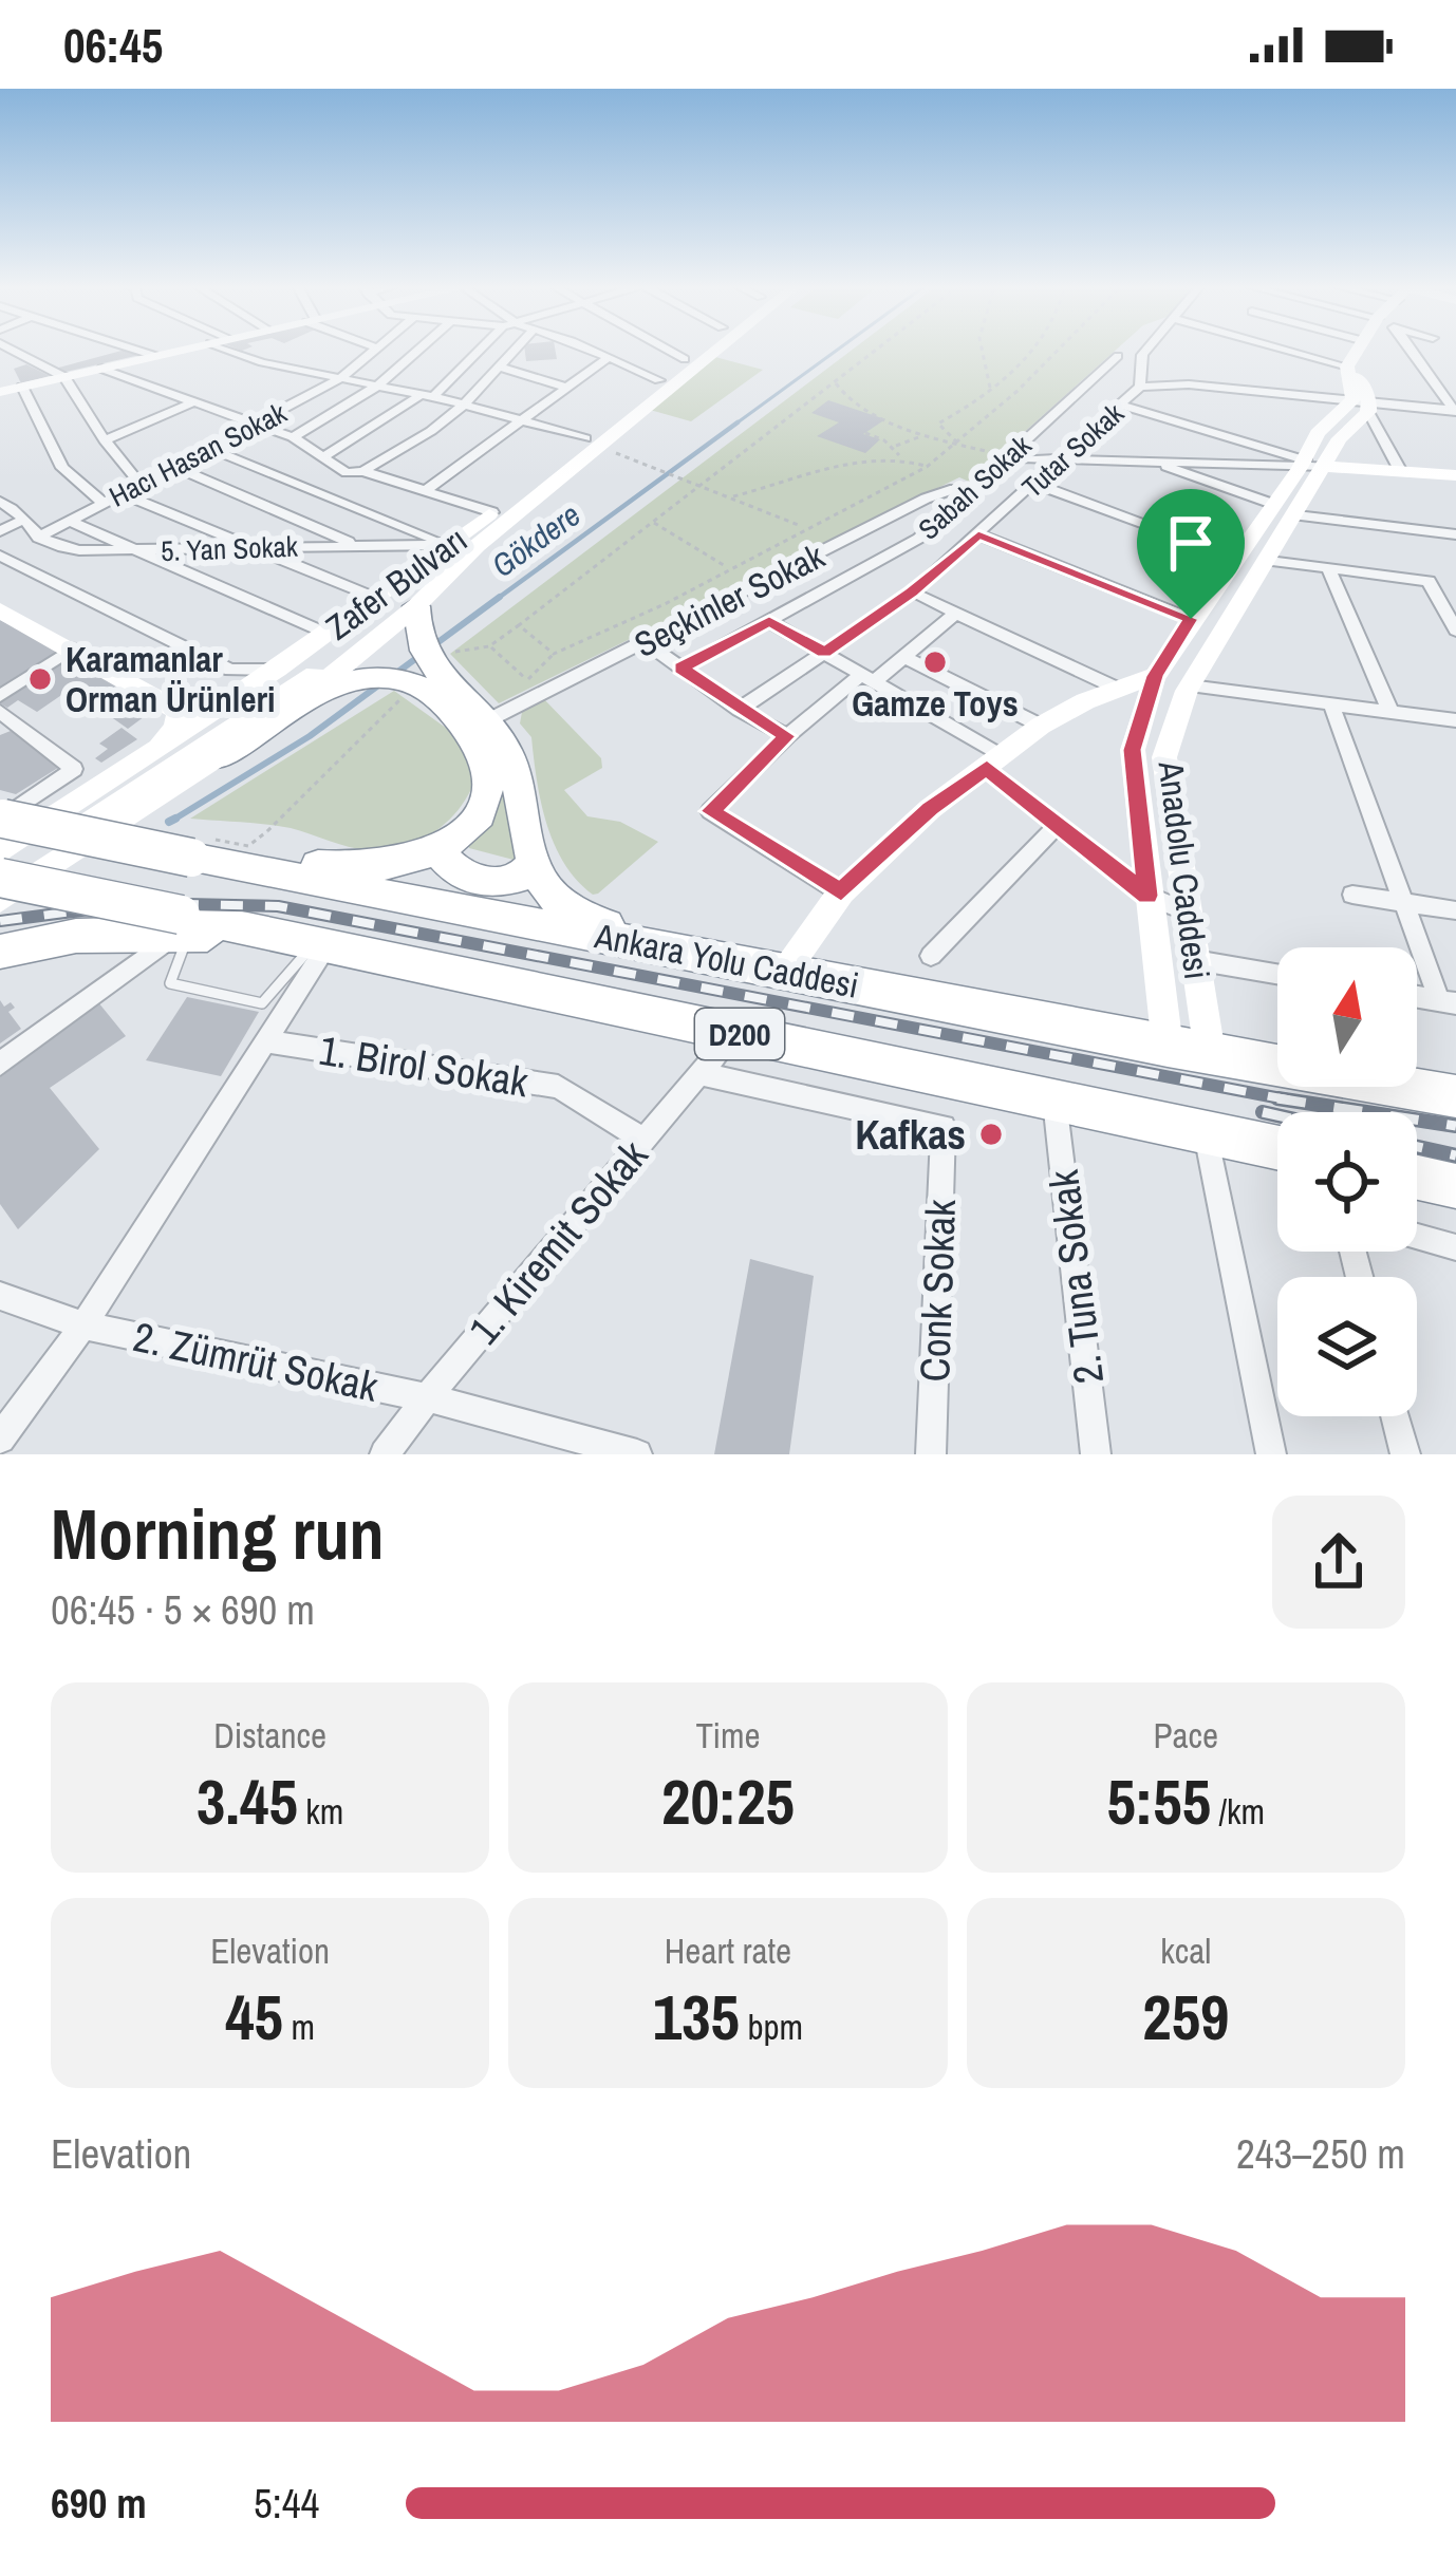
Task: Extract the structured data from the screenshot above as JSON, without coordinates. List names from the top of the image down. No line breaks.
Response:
{"streets":{"highway":["Ankara Yolu Caddesi","D200"],"main road":["Zafer Bulvarı","Anadolu Caddesi"],"street":["Tutar Sokak","Hacı Hasan Sokak","Sabah Sokak","5. Yan Sokak","Seçkinler Sokak","1. Birol Sokak","1. Kiremit Sokak","2. Tuna Sokak","Conk Sokak","2. Zümrüt Sokak"]},"crossings":[["Hacı Hasan Sokak","5. Yan Sokak"],["Sabah Sokak","Seçkinler Sokak"],["5. Yan Sokak","Zafer Bulvarı"],["Zafer Bulvarı","Ankara Yolu Caddesi"],["Anadolu Caddesi","Ankara Yolu Caddesi"],["Ankara Yolu Caddesi","1. Kiremit Sokak"],["Ankara Yolu Caddesi","2. Tuna Sokak"],["1. Birol Sokak","1. Kiremit Sokak"],["1. Kiremit Sokak","Conk Sokak"],["1. Kiremit Sokak","2. Zümrüt Sokak"]],"water":["Gökdere"],"places":["Gamze Toys","Karamanlar Orman Ürünleri","Kafkas"],"north":"top","page":{"status":"06:45","heading":["Morning run","06:45 · 5 × 690 m"],"stats":[["Distance","3.45 km"],["Time","20:25"],["Pace","5:55 /km"],["Elevation","45 m"],["Heart rate","135 bpm"],["kcal","259"]],"chart":["Elevation","243–250 m"],"list":[{"name":"690 m","note":"5:44"}]}}
